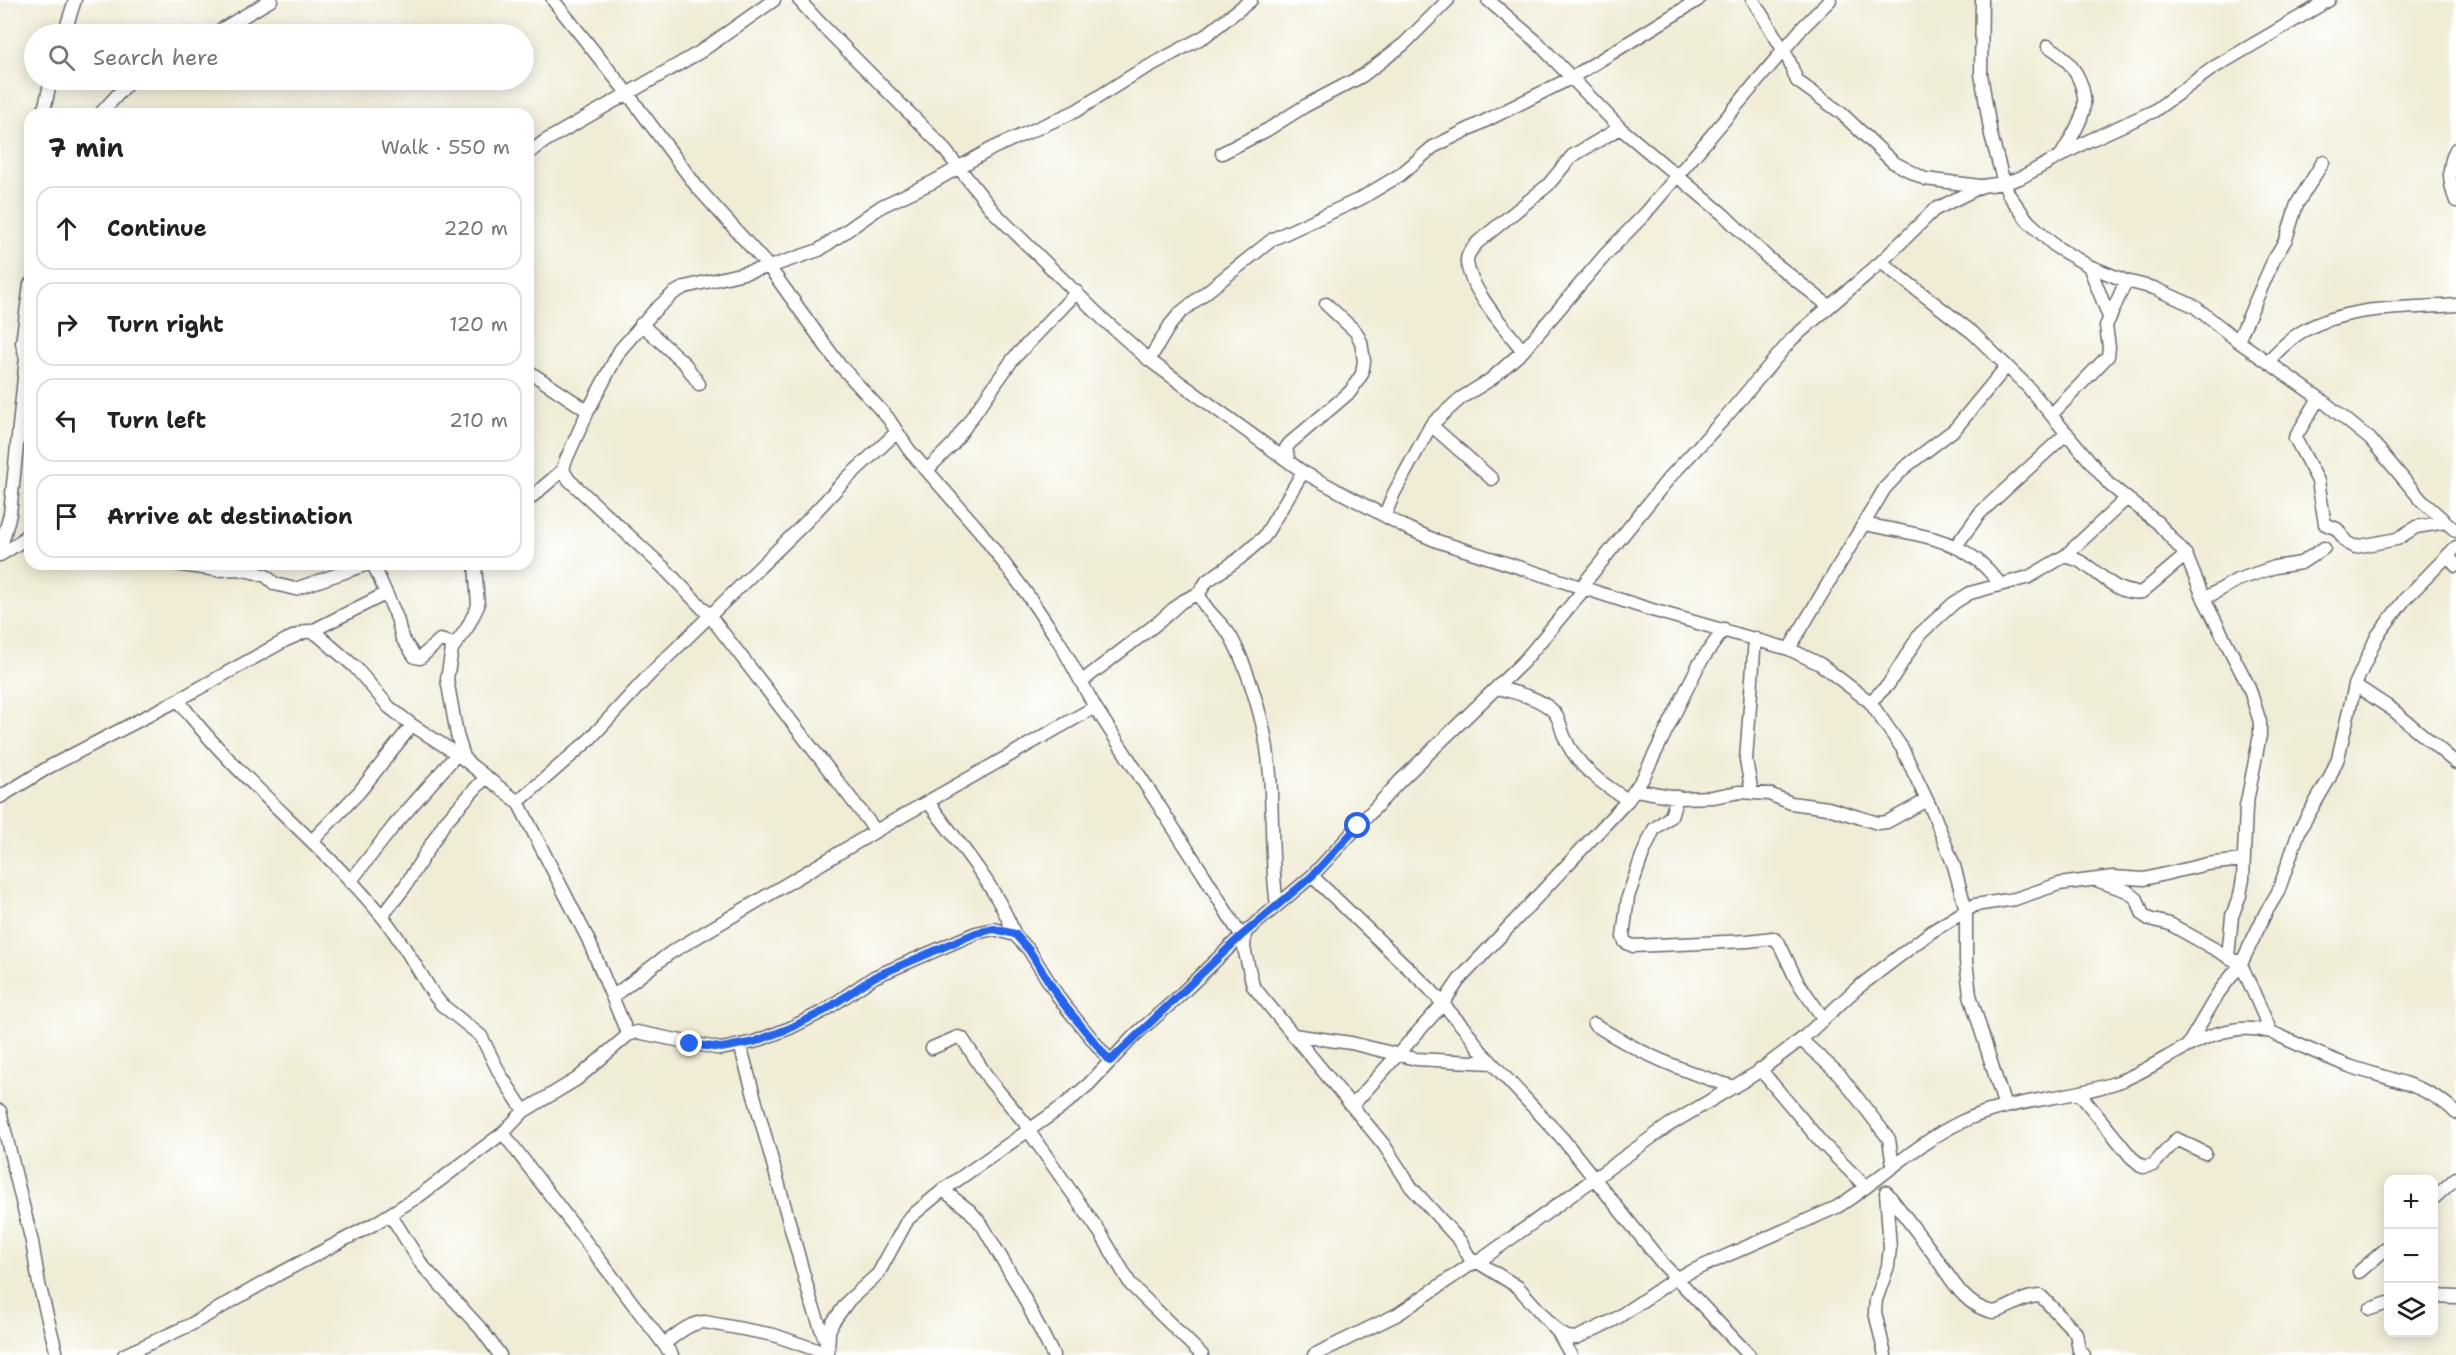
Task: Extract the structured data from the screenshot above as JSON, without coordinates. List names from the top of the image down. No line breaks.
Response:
{"page":{"search":"Search here","heading":["7 min","Walk · 550 m"],"list":[["Continue","220 m"],["Turn right","120 m"],["Turn left","210 m"],"Arrive at destination"],"map_buttons":["+","−"]}}
